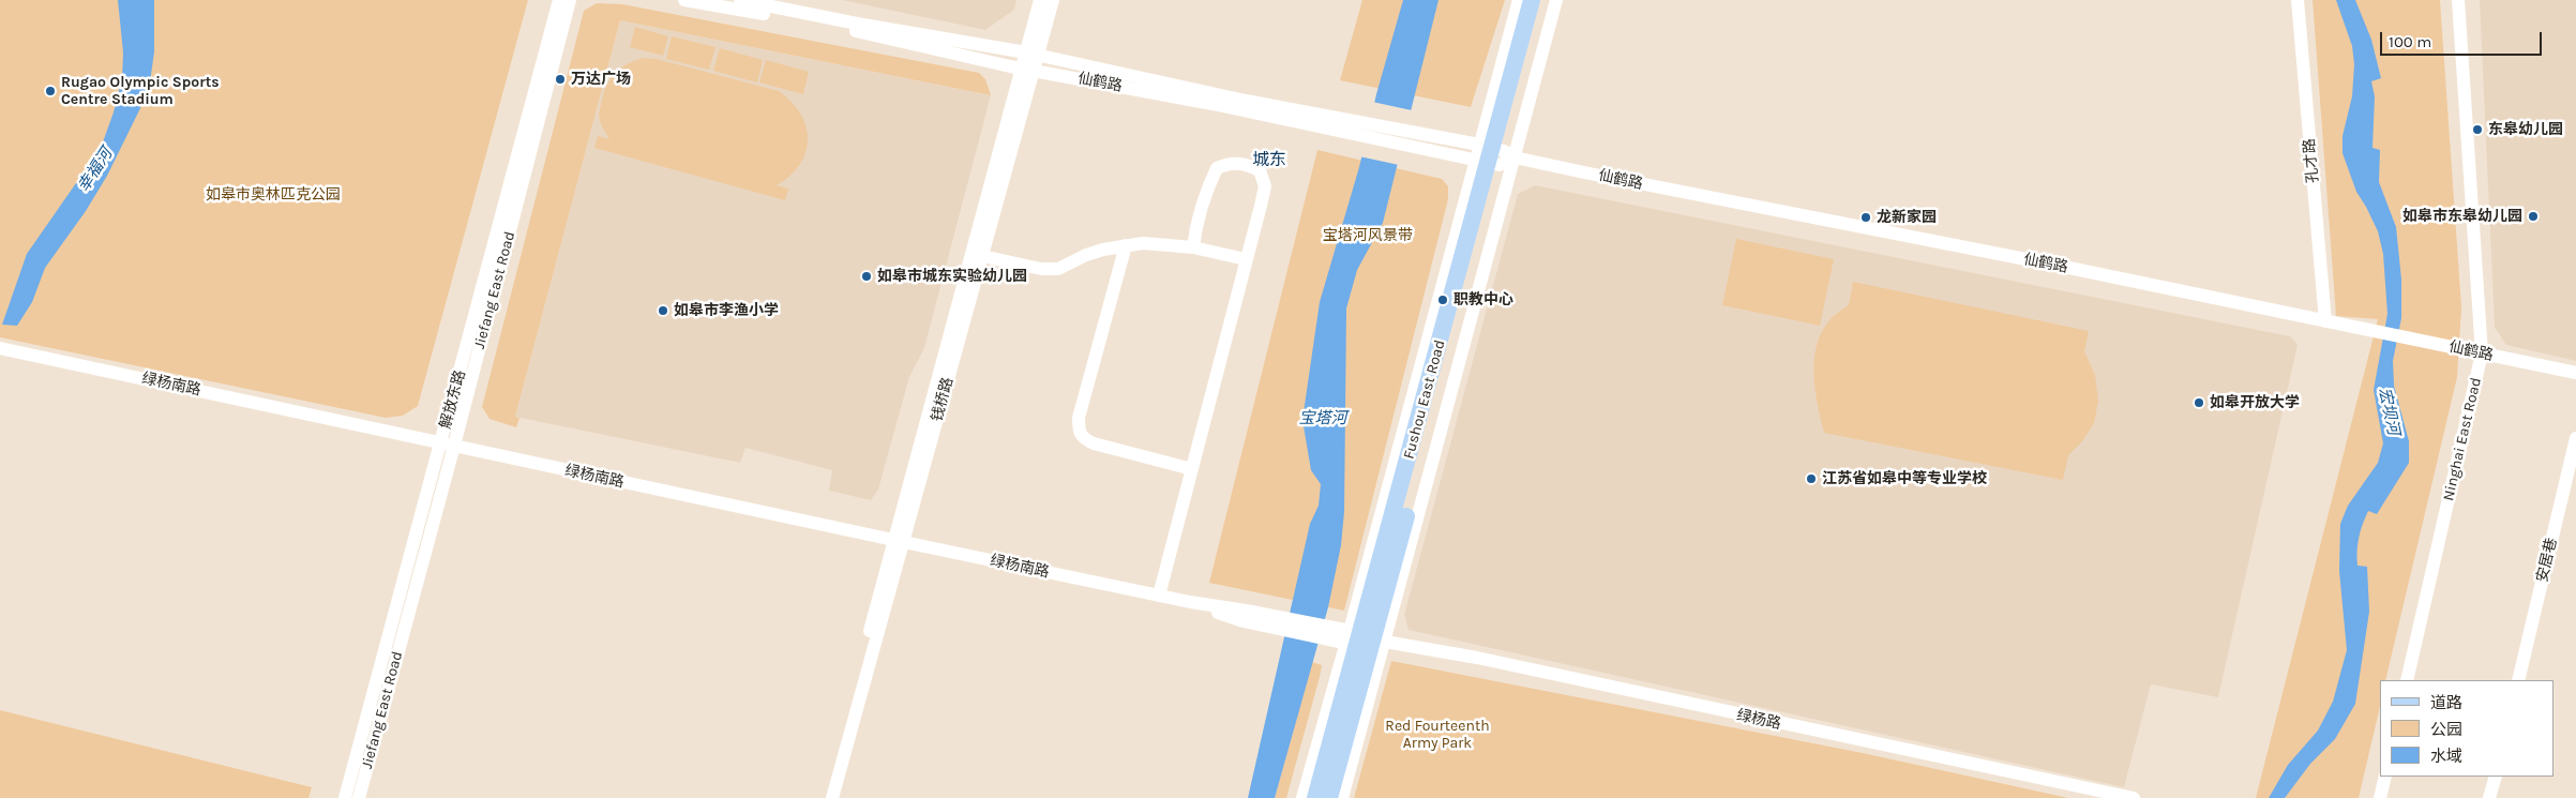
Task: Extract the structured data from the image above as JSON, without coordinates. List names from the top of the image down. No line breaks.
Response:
{"streets":{"main road":["Fushou East Road"],"street":["仙鹤路","孔才路","Jiefang East Road","绿杨南路","解放东路","钱桥路","Ninghai East Road","安居巷","绿杨路"]},"crossings":[["仙鹤路","孔才路"],["仙鹤路","钱桥路"],["仙鹤路","Fushou East Road"],["仙鹤路","Ninghai East Road"],["Jiefang East Road","绿杨南路"],["Jiefang East Road","解放东路"],["绿杨南路","解放东路"],["绿杨南路","钱桥路"],["绿杨南路","Fushou East Road"],["绿杨南路","绿杨路"],["Fushou East Road","绿杨路"]],"districts":["城东"],"water":["幸福河","宏坝河","宝塔河"],"parks":["如皋市奥林匹克公园","宝塔河风景带","Red Fourteenth Army Park"],"places":["万达广场","Rugao Olympic Sports Centre Stadium","东皋幼儿园","如皋市东皋幼儿园","龙新家园","如皋市城东实验幼儿园","职教中心","如皋市李渔小学","如皋开放大学","江苏省如皋中等专业学校"],"legend":["道路","公园","水域"],"scale_bar":"100 m"}
